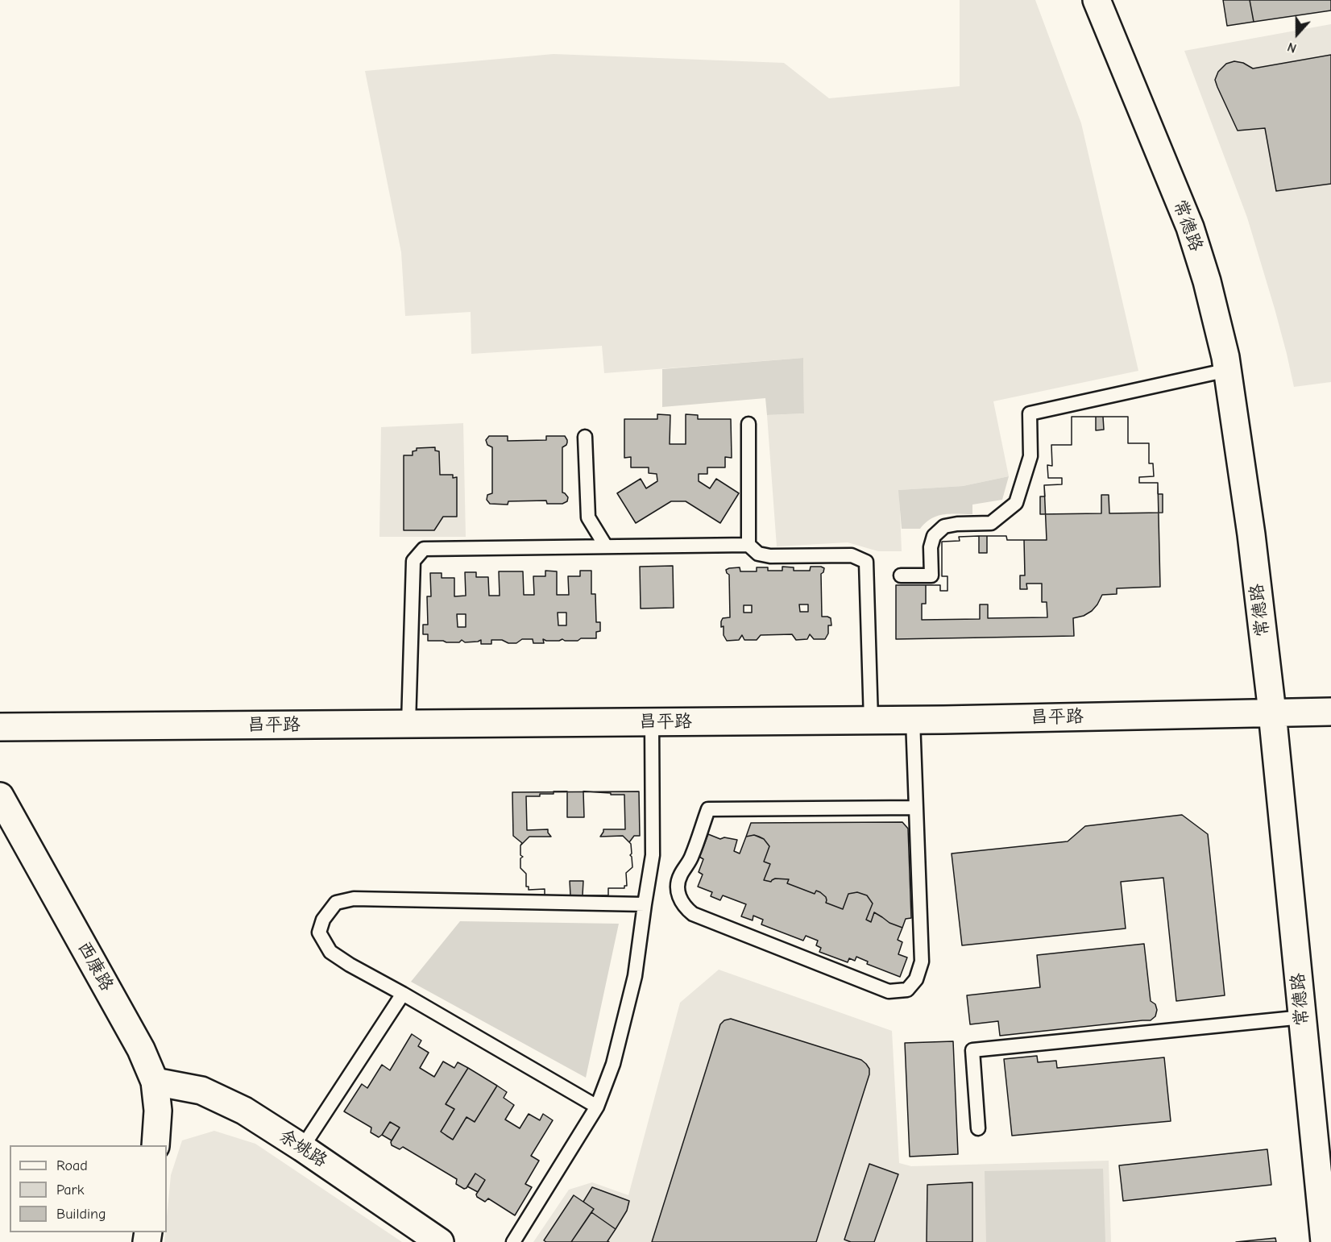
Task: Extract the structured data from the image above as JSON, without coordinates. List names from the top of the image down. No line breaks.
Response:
{"streets":{"street":["常德路","昌平路","西康路","余姚路"]},"crossings":[["常德路","昌平路"],["西康路","余姚路"]],"legend":["Road","Park","Building"],"north":"bottom"}
